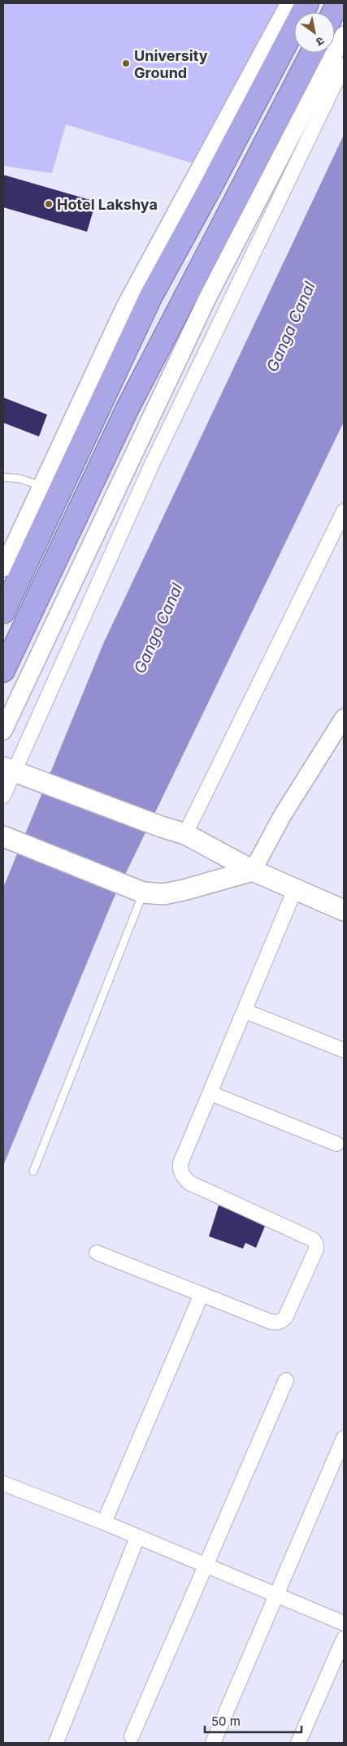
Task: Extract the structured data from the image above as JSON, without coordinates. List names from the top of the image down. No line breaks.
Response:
{"water":["Ganga Canal"],"places":["University Ground","Hotel Lakshya"],"scale_bar":"50 m","north":"bottom right"}
